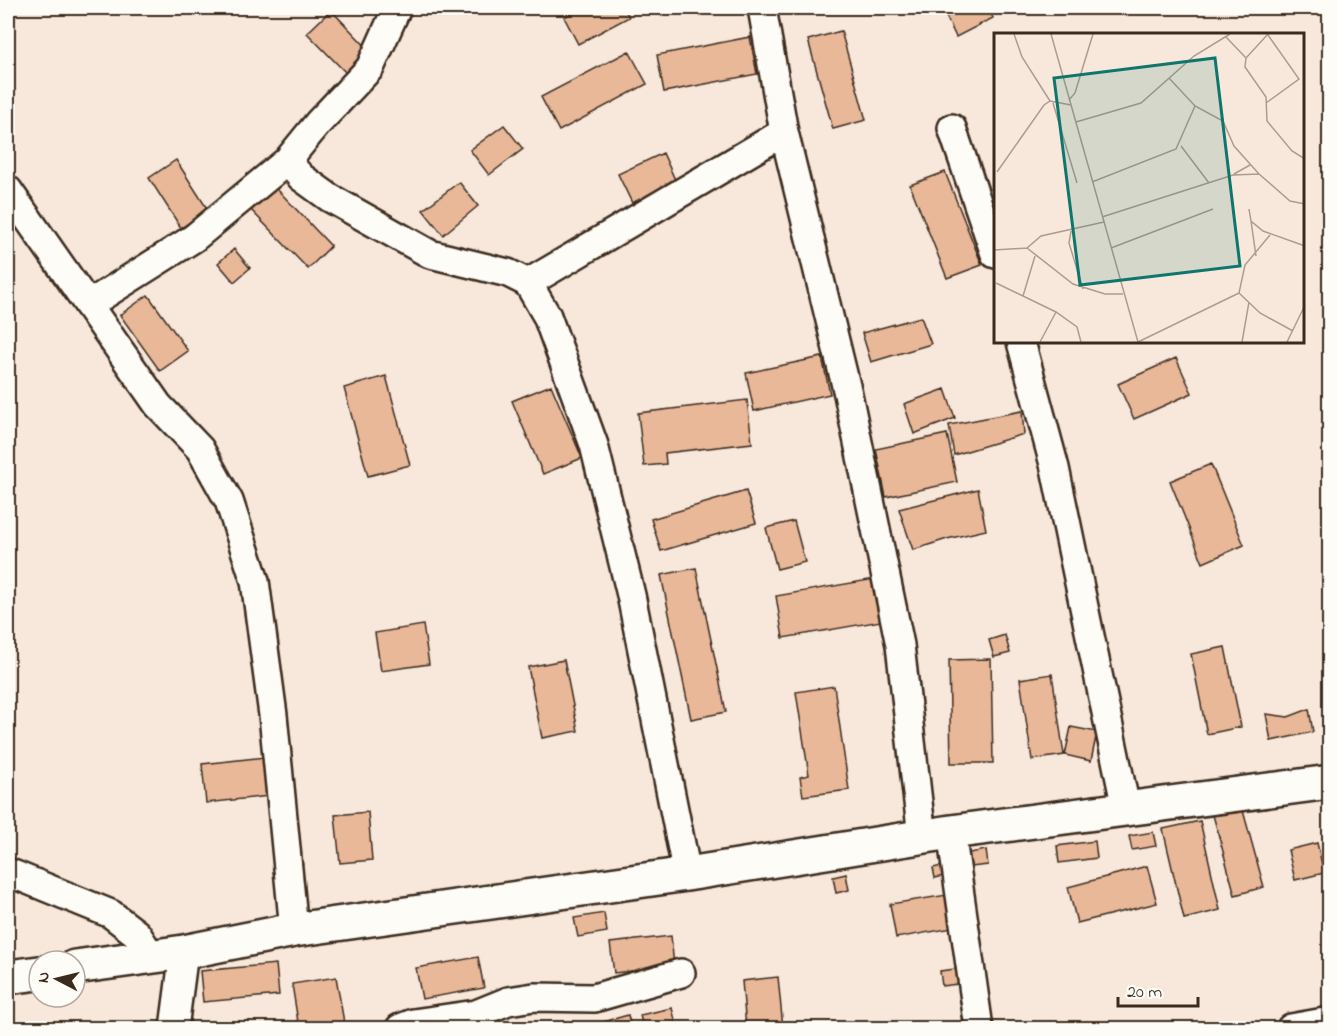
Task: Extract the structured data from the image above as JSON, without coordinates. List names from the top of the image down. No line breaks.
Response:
{"scale_bar":"20 m","north":"left"}
